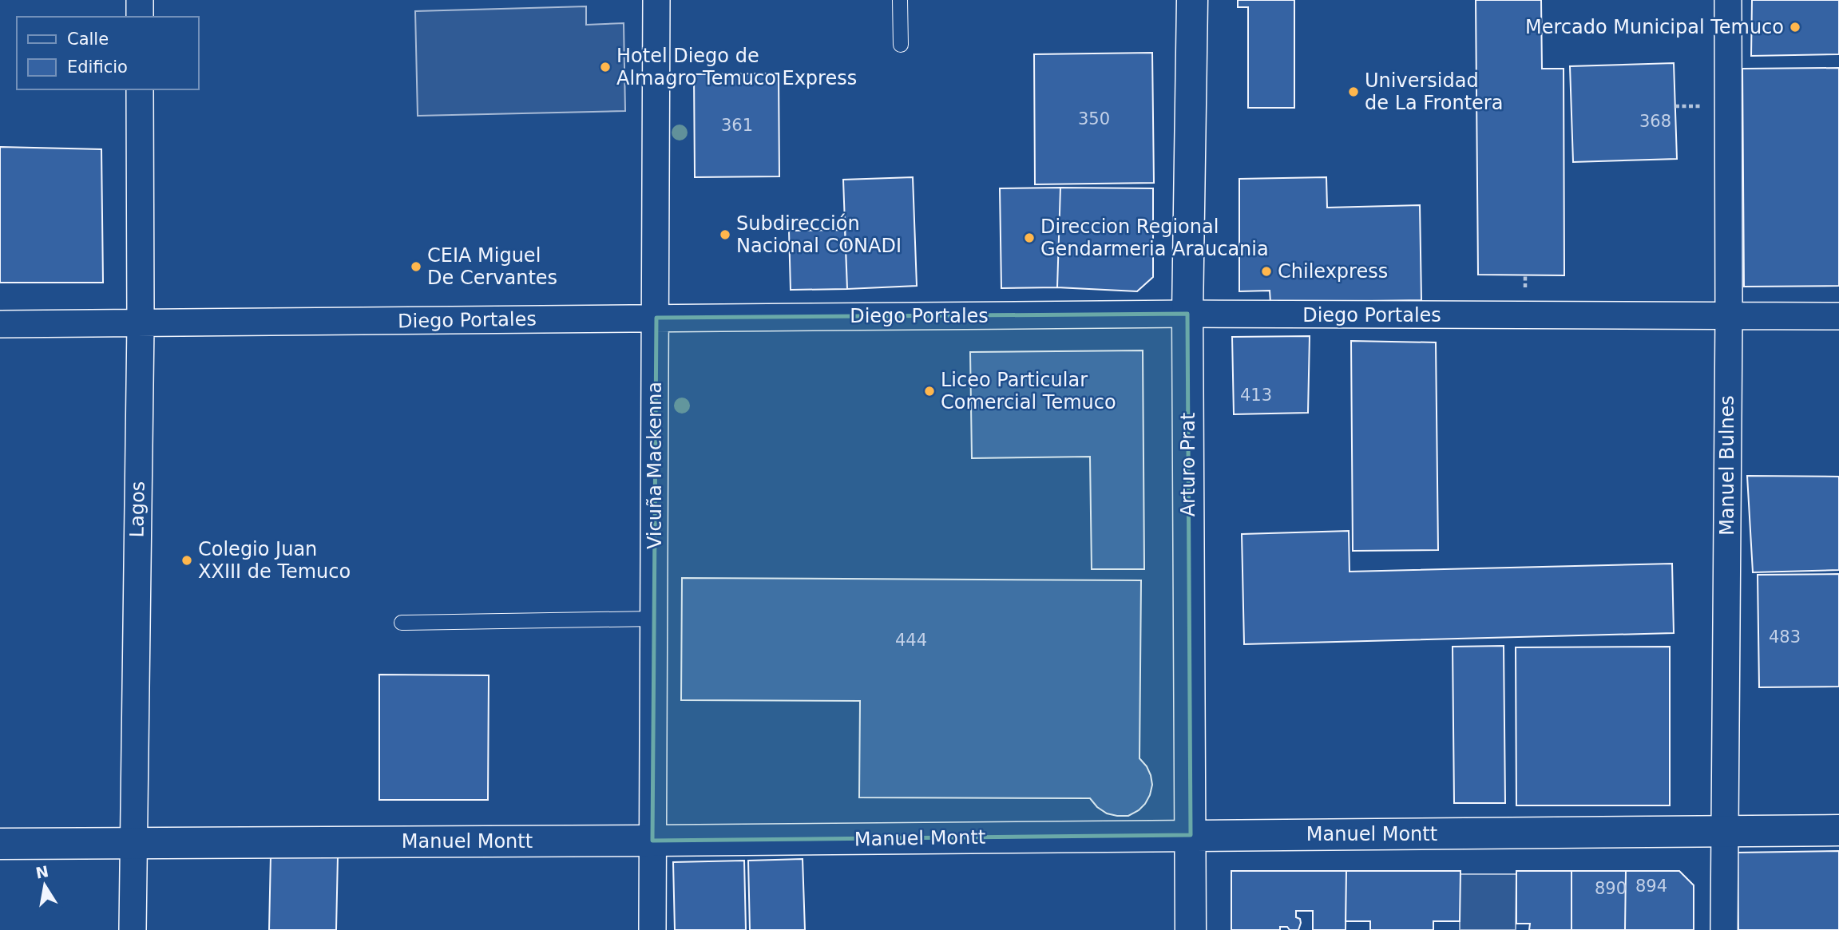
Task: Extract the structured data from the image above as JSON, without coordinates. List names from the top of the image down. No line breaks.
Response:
{"streets":{"street":["Diego Portales","Arturo Prat","Vicuña Mackenna","Manuel Bulnes","Lagos","Manuel Montt"]},"crossings":[["Diego Portales","Arturo Prat"],["Diego Portales","Vicuña Mackenna"],["Diego Portales","Manuel Bulnes"],["Diego Portales","Lagos"],["Arturo Prat","Manuel Montt"],["Vicuña Mackenna","Manuel Montt"],["Manuel Bulnes","Manuel Montt"],["Lagos","Manuel Montt"]],"places":["Mercado Municipal Temuco","Hotel Diego de Almagro Temuco Express","Universidad de La Frontera","Subdirección Nacional CONADI","Direccion Regional Gendarmeria Araucania","CEIA Miguel De Cervantes","Chilexpress","Liceo Particular Comercial Temuco","Colegio Juan XXIII de Temuco"],"house_numbers":["350","368","361","413","483","444","894","890"],"legend":["Calle","Edificio"],"north":"top"}
